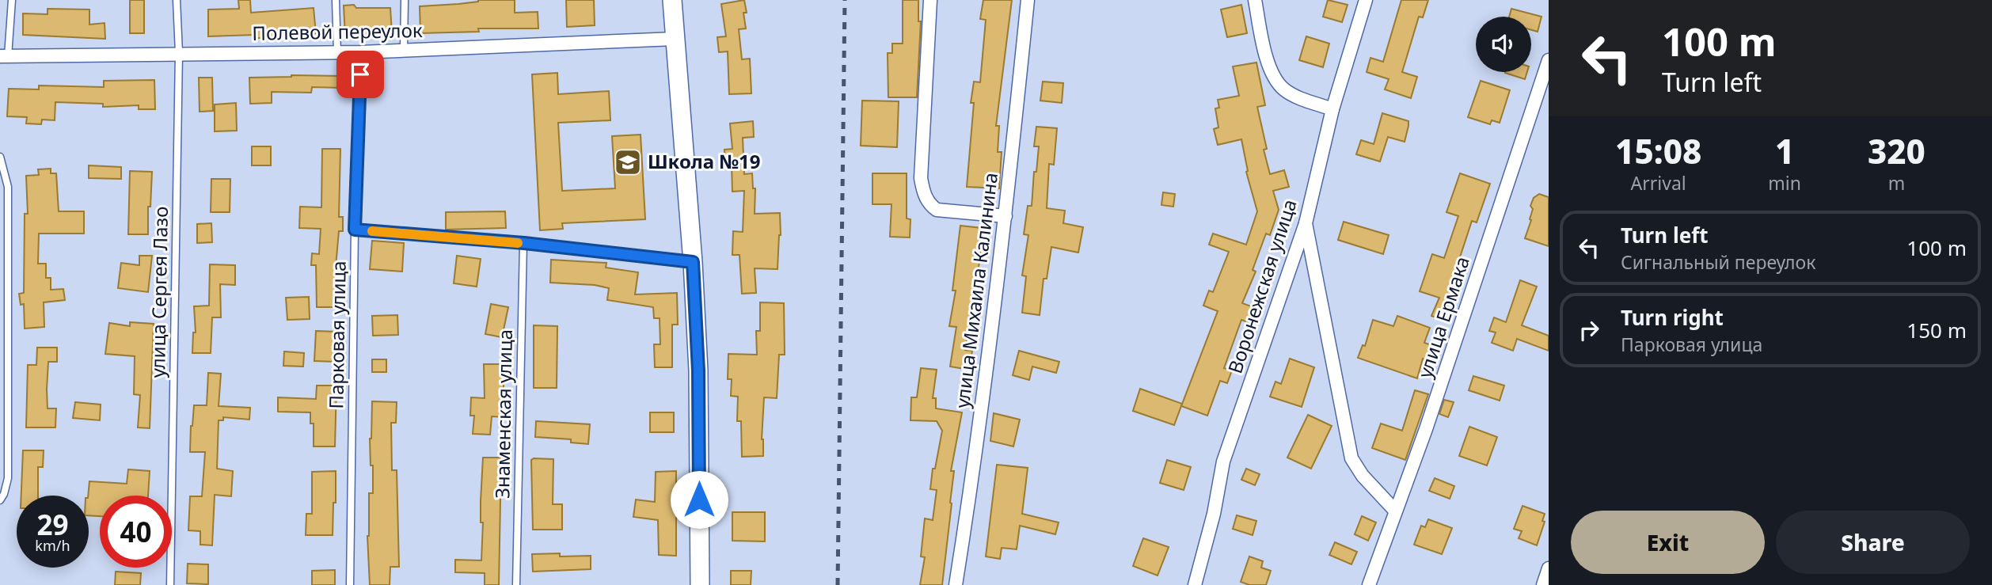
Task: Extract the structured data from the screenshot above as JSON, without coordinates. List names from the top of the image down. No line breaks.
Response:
{"streets":{"street":["Полевой переулок","Воронежская улица","улица Михаила Калинина","улица Ермака"],"lane":["улица Сергея Лазо","Парковая улица","Знаменская улица"]},"crossings":[["Полевой переулок","улица Сергея Лазо"],["Полевой переулок","Парковая улица"]],"places":{"school or university":["Школа №19"]},"page":{"turn":["100 m","Turn left"],"eta":["15:08","Arrival","1","min","320","m"],"list":[{"name":"Turn left","note":"Сигнальный переулок","value":"100 m"},{"name":"Turn right","note":"Парковая улица","value":"150 m"}],"speed":"29 km/h","limit":"40","buttons":["Exit","Share"]}}
